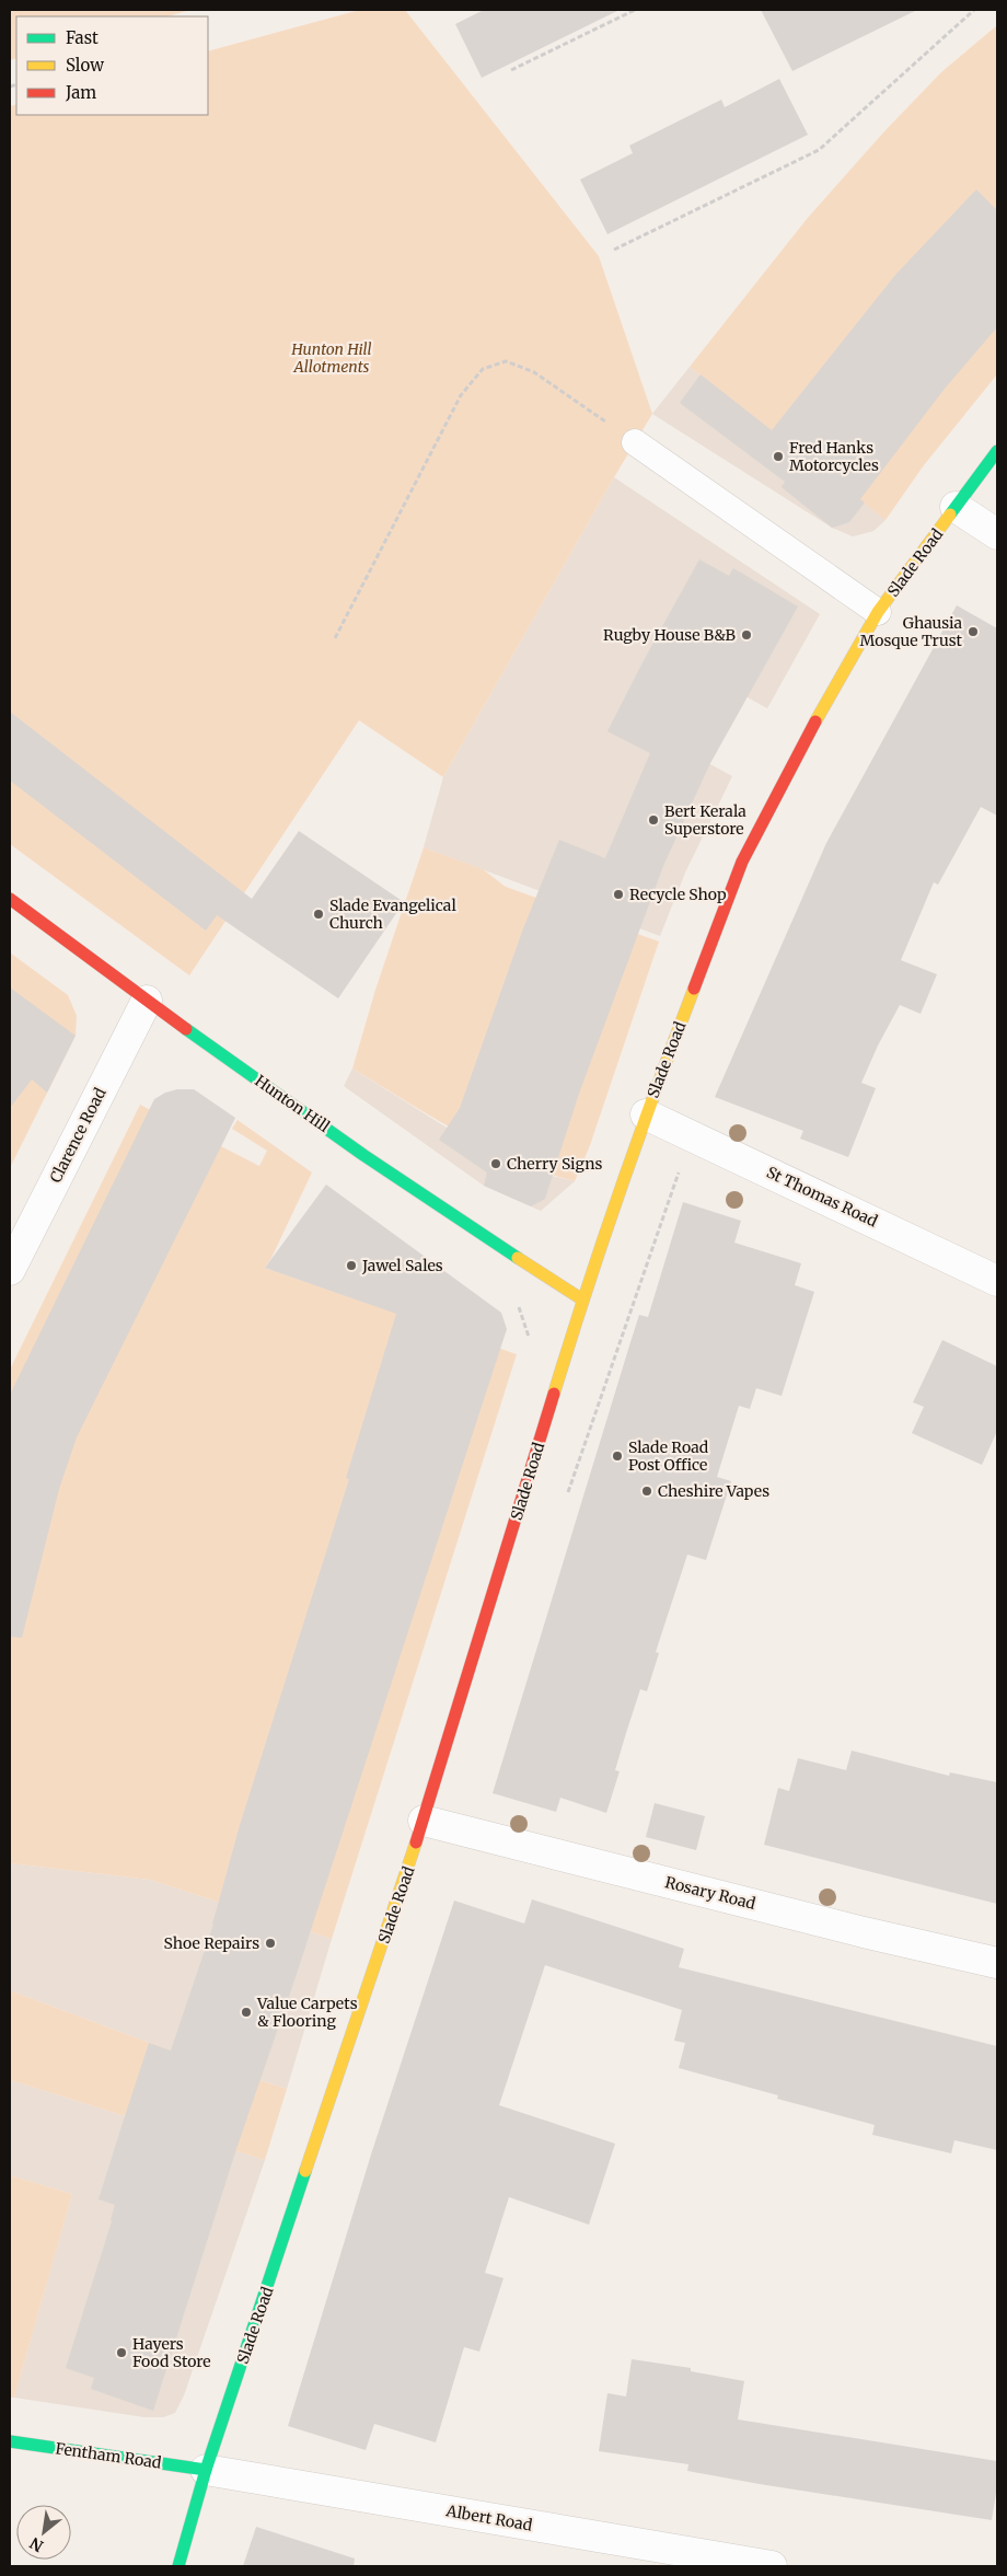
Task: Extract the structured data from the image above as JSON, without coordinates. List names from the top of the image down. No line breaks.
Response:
{"streets":{"street":["Slade Road","Hunton Hill","Clarence Road","St Thomas Road","Rosary Road","Fentham Road","Albert Road"]},"crossings":[["Slade Road","Hunton Hill"],["Slade Road","St Thomas Road"],["Slade Road","Rosary Road"],["Slade Road","Fentham Road"],["Slade Road","Albert Road"],["Hunton Hill","Clarence Road"],["Fentham Road","Albert Road"]],"parks":["Hunton Hill Allotments"],"places":["Fred Hanks Motorcycles","Ghausia Mosque Trust","Rugby House B&B","Bert Kerala Superstore","Recycle Shop","Slade Evangelical Church","Cherry Signs","Jawel Sales","Slade Road Post Office","Cheshire Vapes","Shoe Repairs","Value Carpets & Flooring","Hayers Food Store"],"legend":["Fast","Slow","Jam"],"north":"bottom left"}
